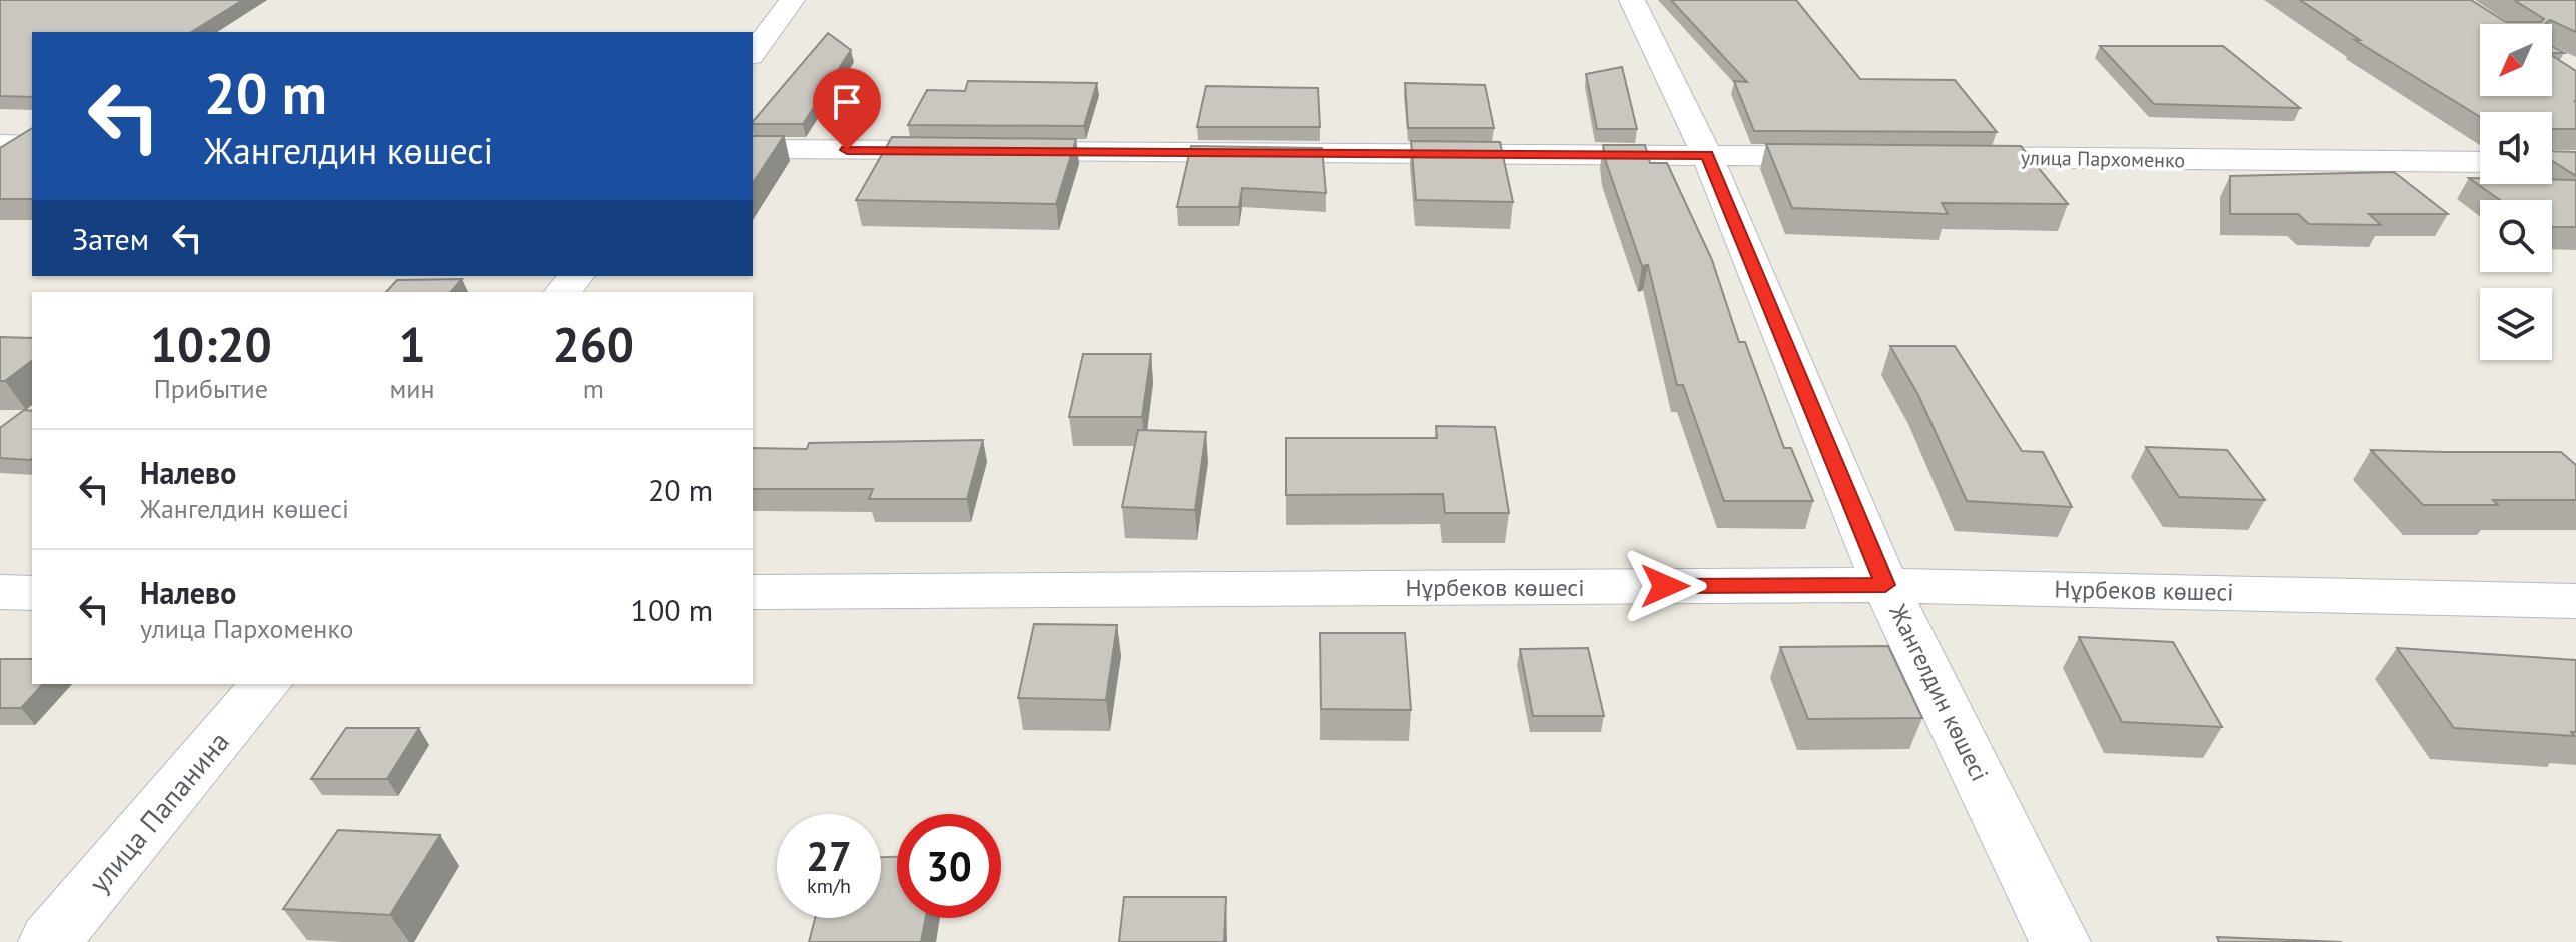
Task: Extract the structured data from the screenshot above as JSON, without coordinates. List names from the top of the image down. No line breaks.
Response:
{"streets":{"street":["улица Пархоменко","Нұрбеков көшесі","Жангелдин көшесі","улица Папанина"]},"crossings":[["Нұрбеков көшесі","Жангелдин көшесі"]],"north":"bottom left","page":{"turn":["20 m","Жангелдин көшесі"],"then":"Затем","eta":["10:20","Прибытие","1","мин","260","m"],"list":[{"name":"Налево","note":"Жангелдин көшесі","value":"20 m"},{"name":"Налево","note":"улица Пархоменко","value":"100 m"}],"speed":"27 km/h","limit":"30"}}
